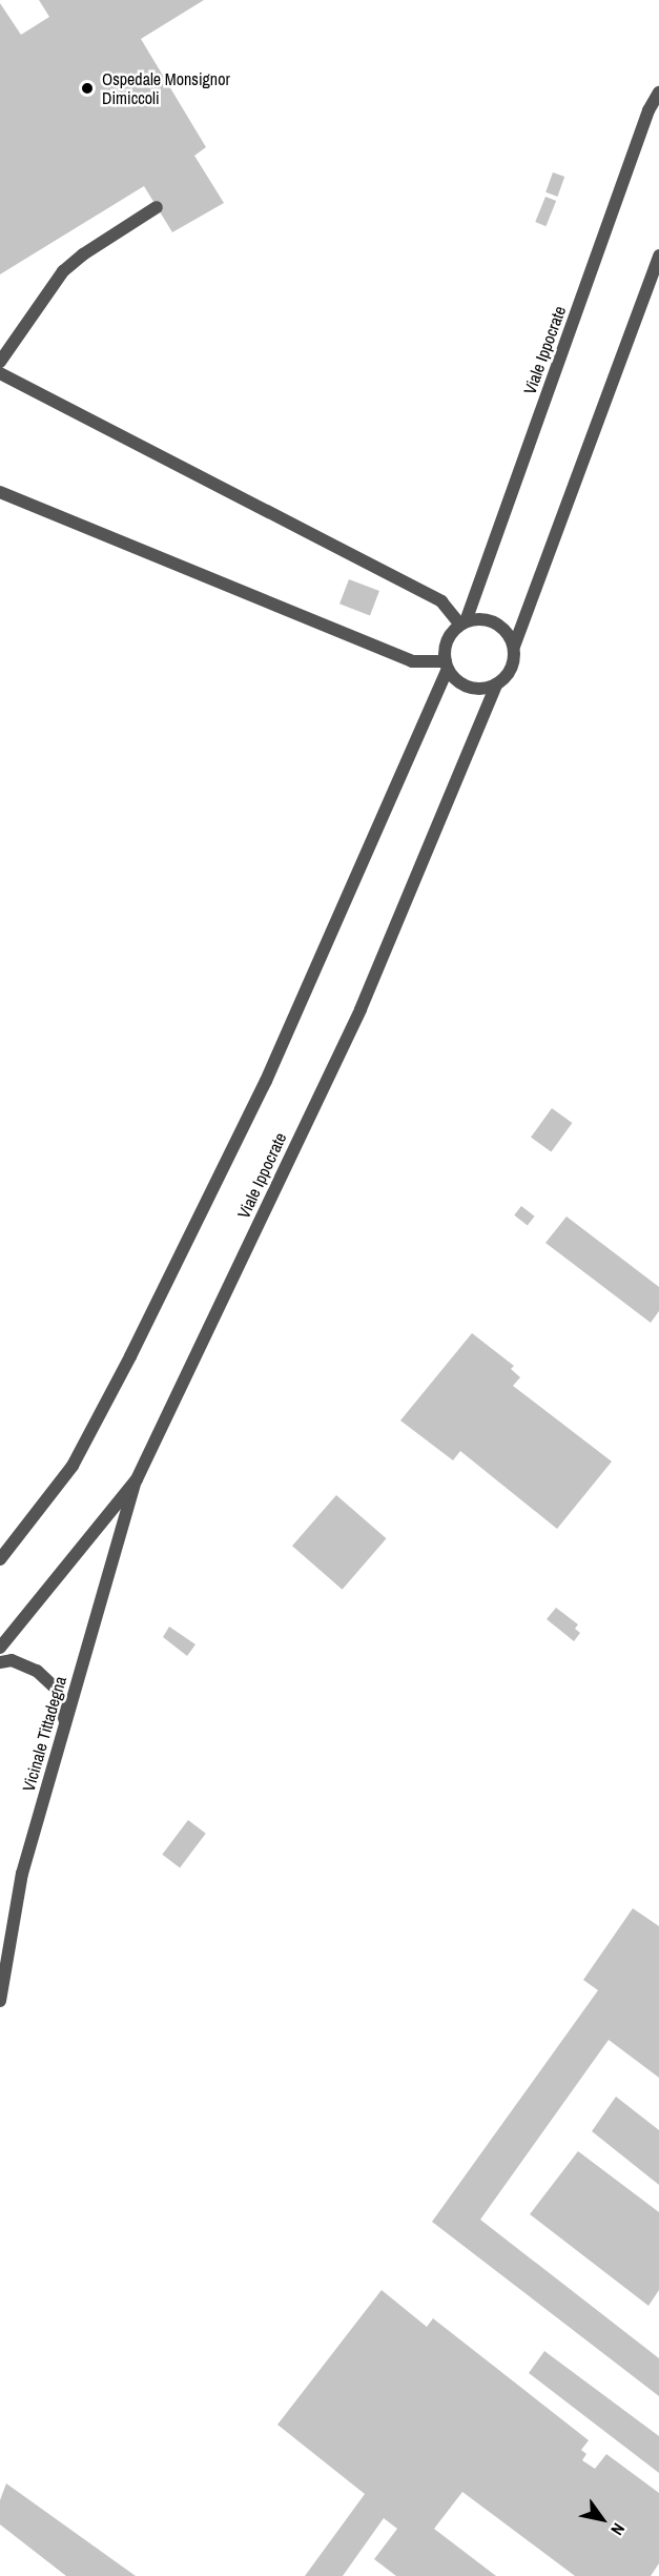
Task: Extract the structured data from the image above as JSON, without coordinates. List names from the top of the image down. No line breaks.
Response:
{"streets":{"street":["Viale Ippocrate","Vicinale Tittadegna"]},"crossings":[["Viale Ippocrate","Vicinale Tittadegna"]],"places":["Ospedale Monsignor Dimiccoli"],"north":"bottom right"}
